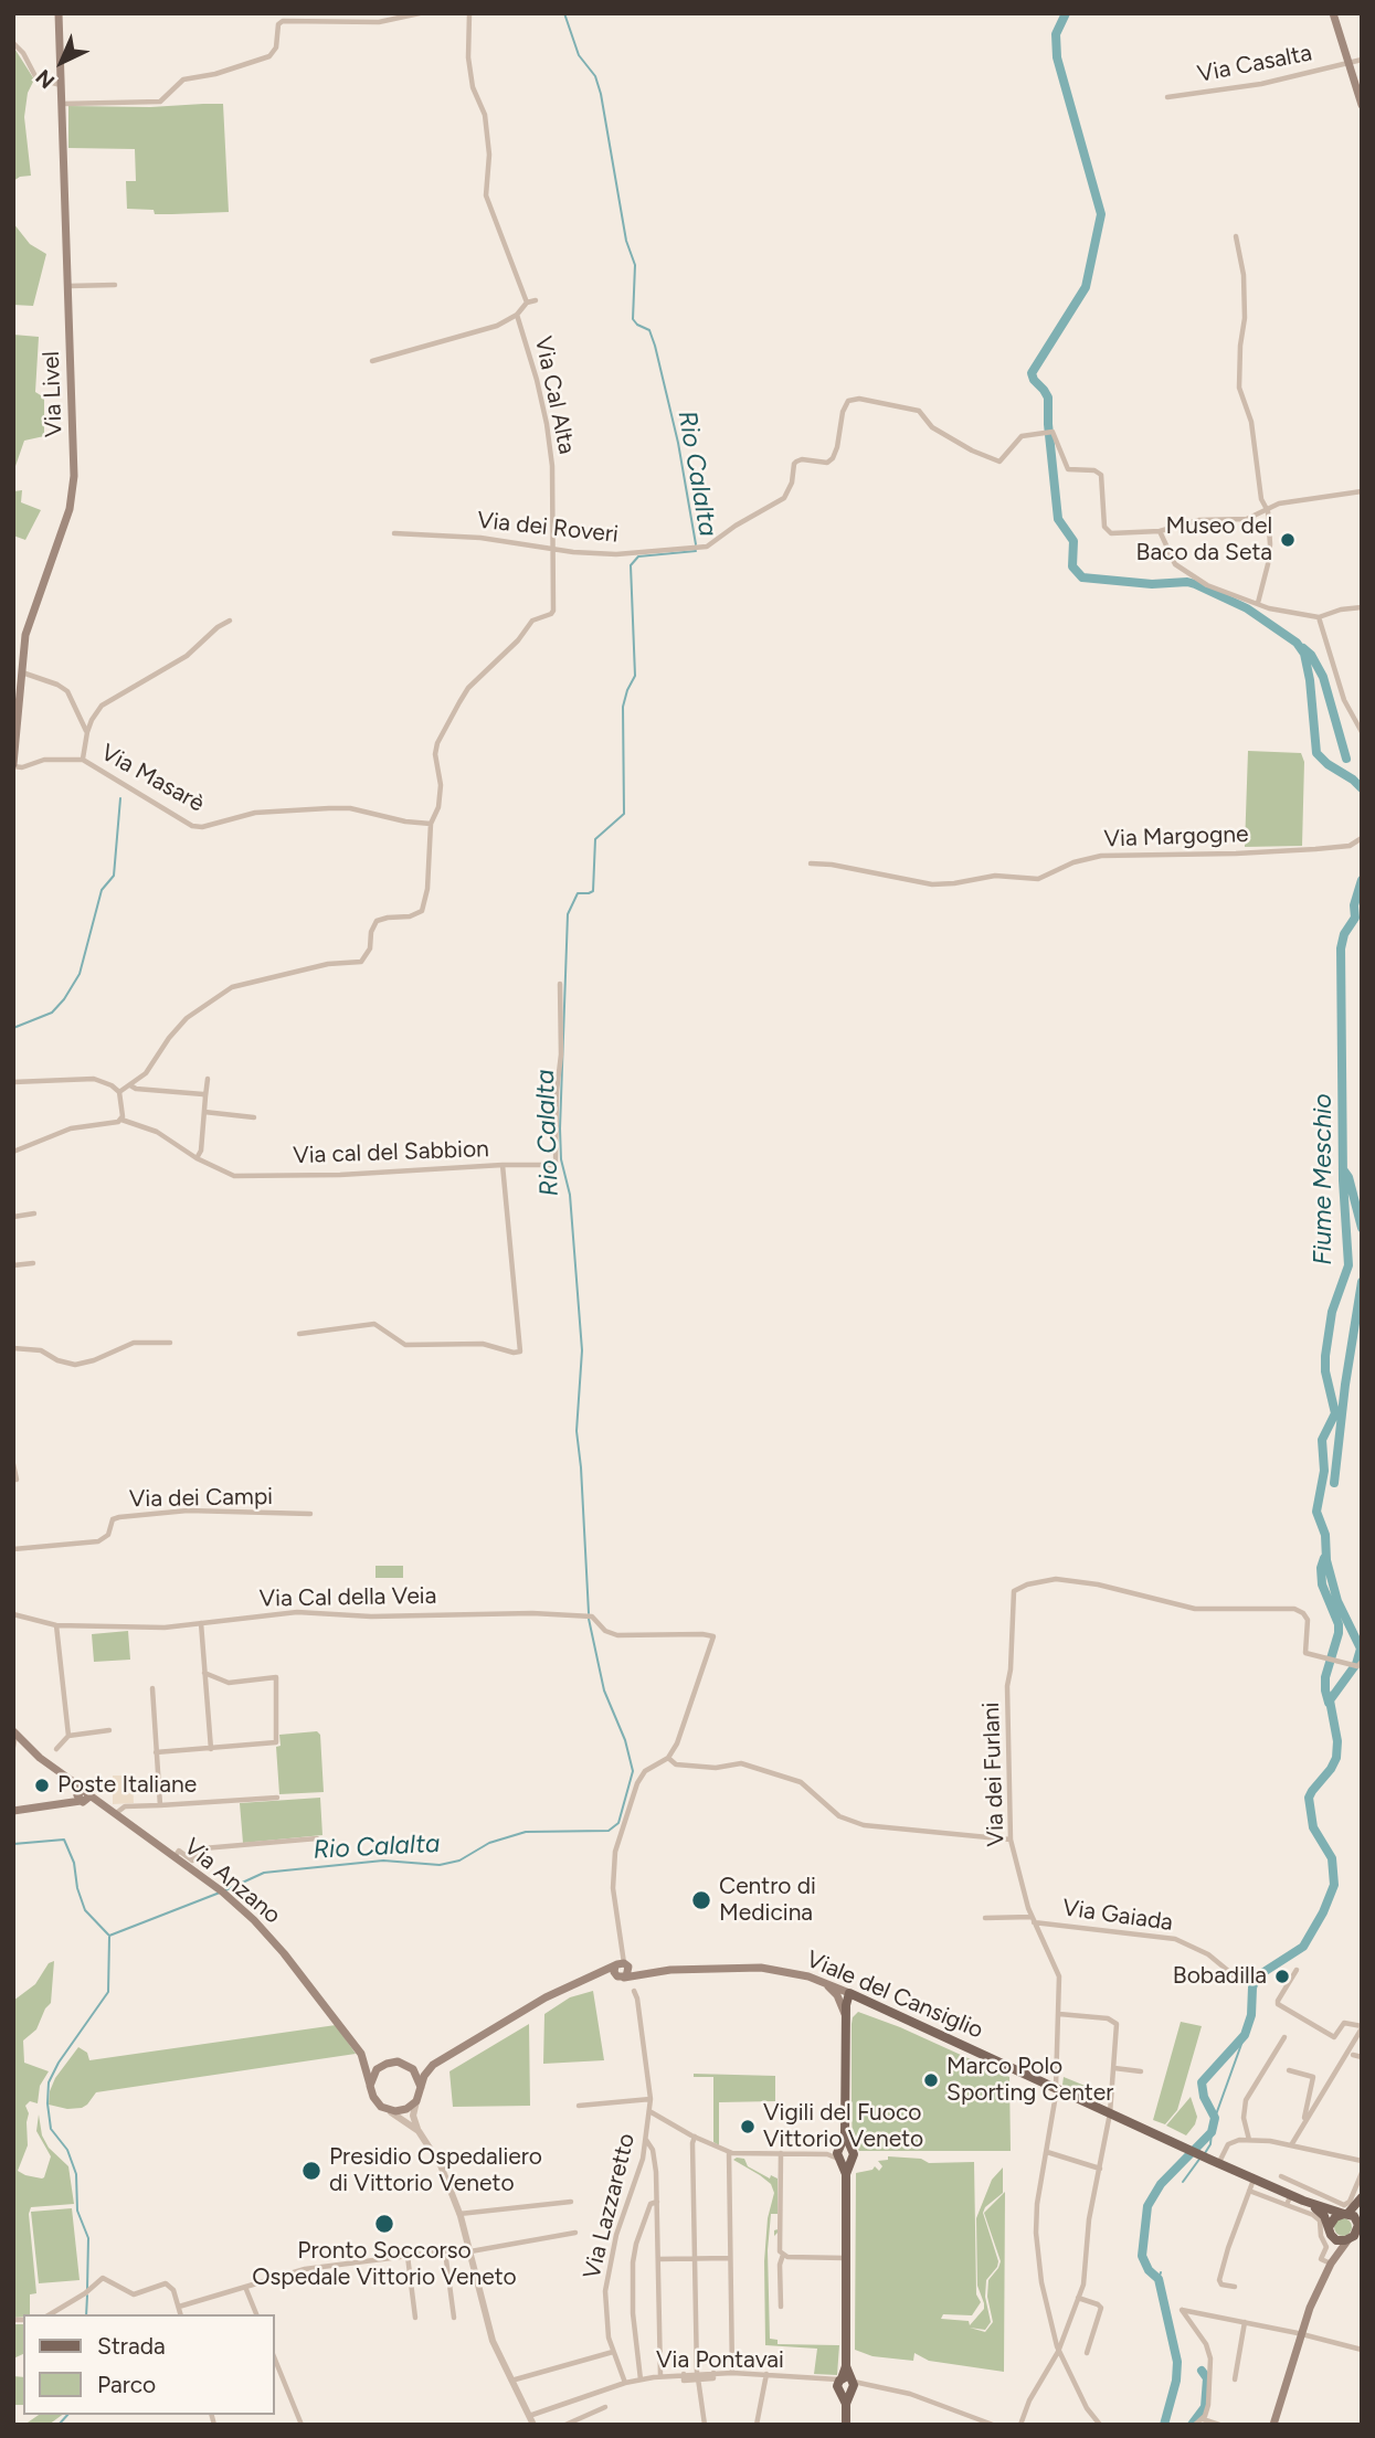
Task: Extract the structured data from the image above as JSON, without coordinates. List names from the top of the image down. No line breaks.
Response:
{"streets":{"main road":["Via Livel","Via Anzano","Viale del Cansiglio"],"street":["Via Casalta","Via Cal Alta","Via dei Roveri","Via Masarè","Via Margogne","Via cal del Sabbion","Via dei Campi","Via Cal della Veia","Via dei Furlani","Via Gaiada","Via Lazzaretto","Via Pontavai"]},"crossings":[["Via Livel","Via Masarè"],["Via Cal Alta","Via dei Roveri"],["Via Cal Alta","Via Masarè"],["Via dei Furlani","Via Gaiada"],["Via dei Furlani","Viale del Cansiglio"],["Via Lazzaretto","Via Pontavai"]],"water":["Rio Calalta","Fiume Meschio"],"places":["Museo del Baco da Seta","Poste Italiane","Centro di Medicina","Bobadilla","Marco Polo Sporting Center","Vigili del Fuoco Vittorio Veneto","Presidio Ospedaliero di Vittorio Veneto","Pronto Soccorso Ospedale Vittorio Veneto"],"legend":["Strada","Parco"],"north":"bottom left"}
